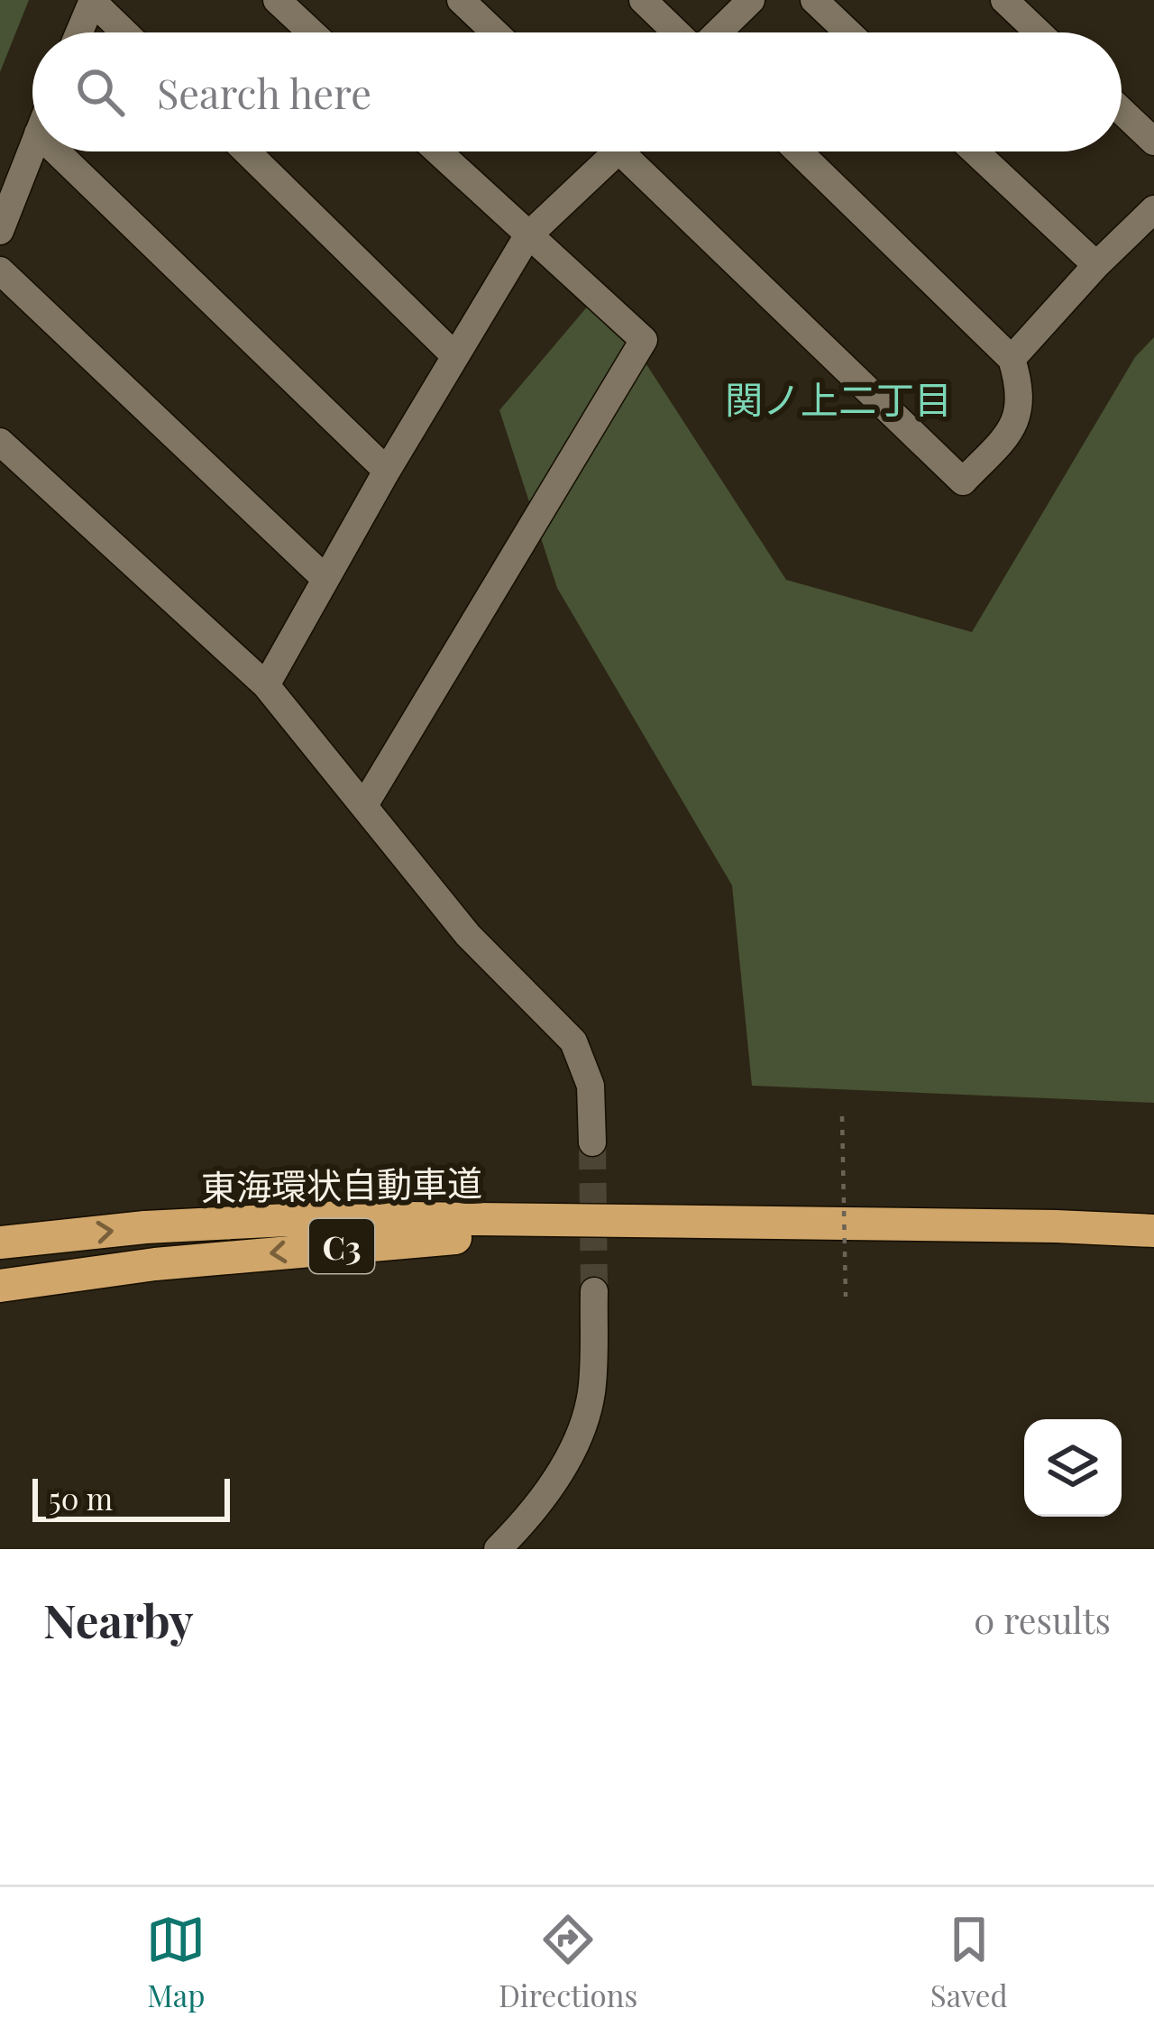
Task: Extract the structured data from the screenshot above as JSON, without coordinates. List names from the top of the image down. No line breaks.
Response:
{"streets":{"highway":["東海環状自動車道","C3"]},"districts":["関ノ上二丁目"],"scale_bar":"50 m","page":{"search":"Search here","scale":"50 m","heading":["Nearby","0 results"],"nav":["Map","Directions","Saved"]}}
